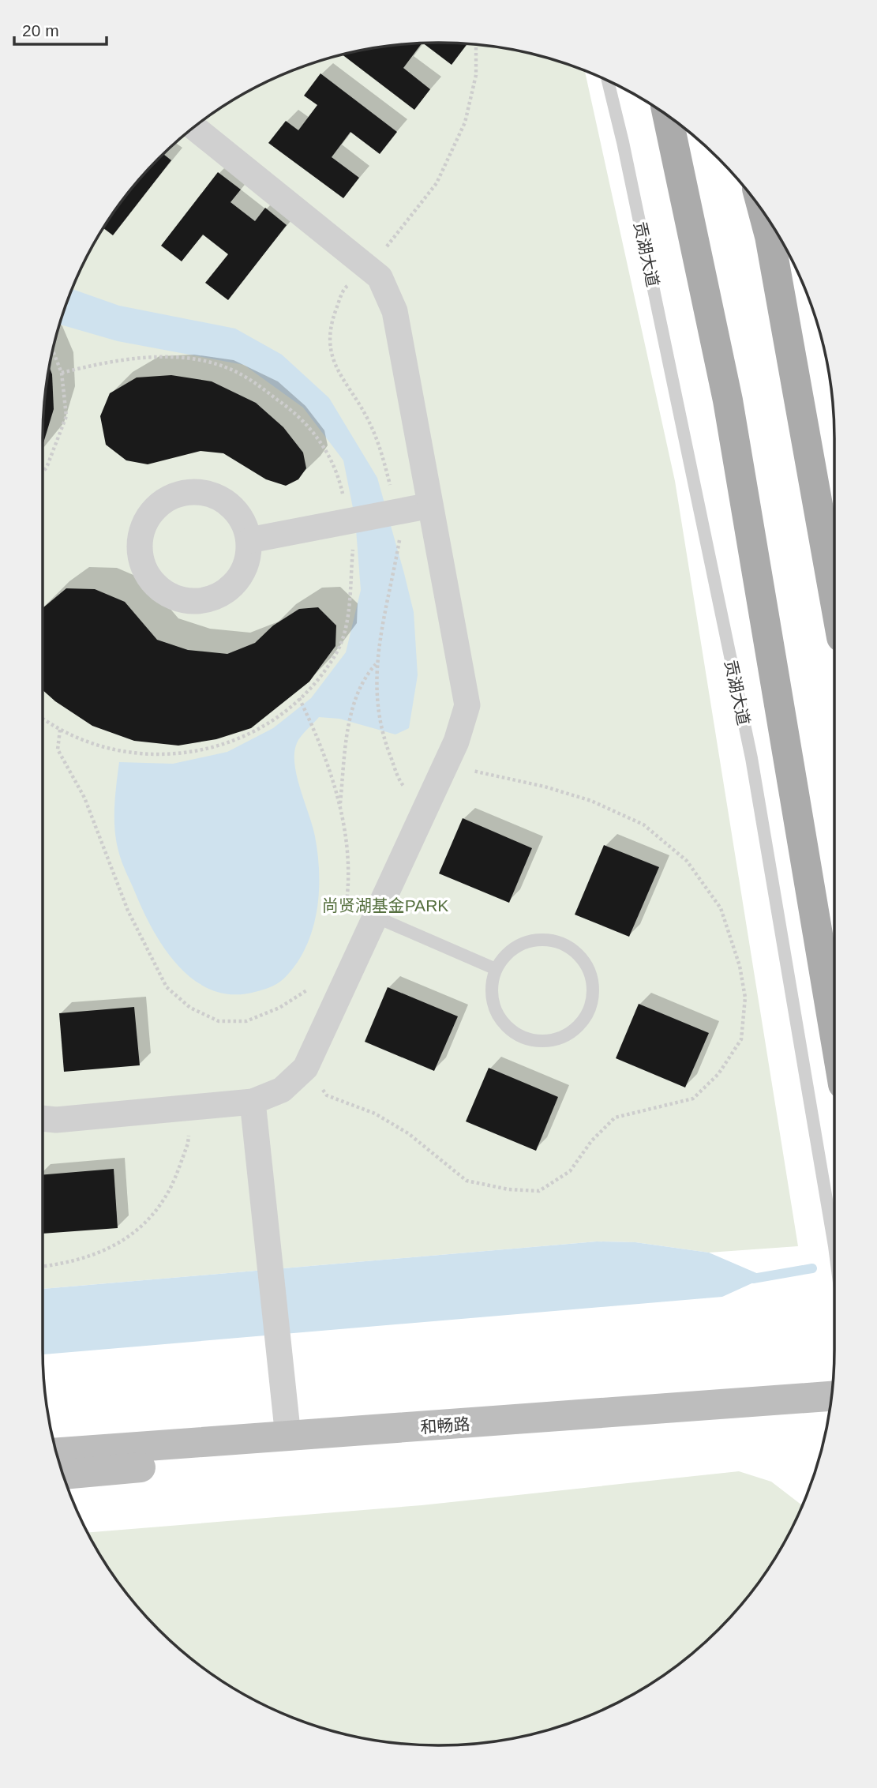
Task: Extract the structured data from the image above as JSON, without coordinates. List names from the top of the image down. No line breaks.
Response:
{"streets":{"street":["和畅路"],"lane":["贡湖大道"]},"parks":["尚贤湖基金PARK"],"scale_bar":"20 m"}
